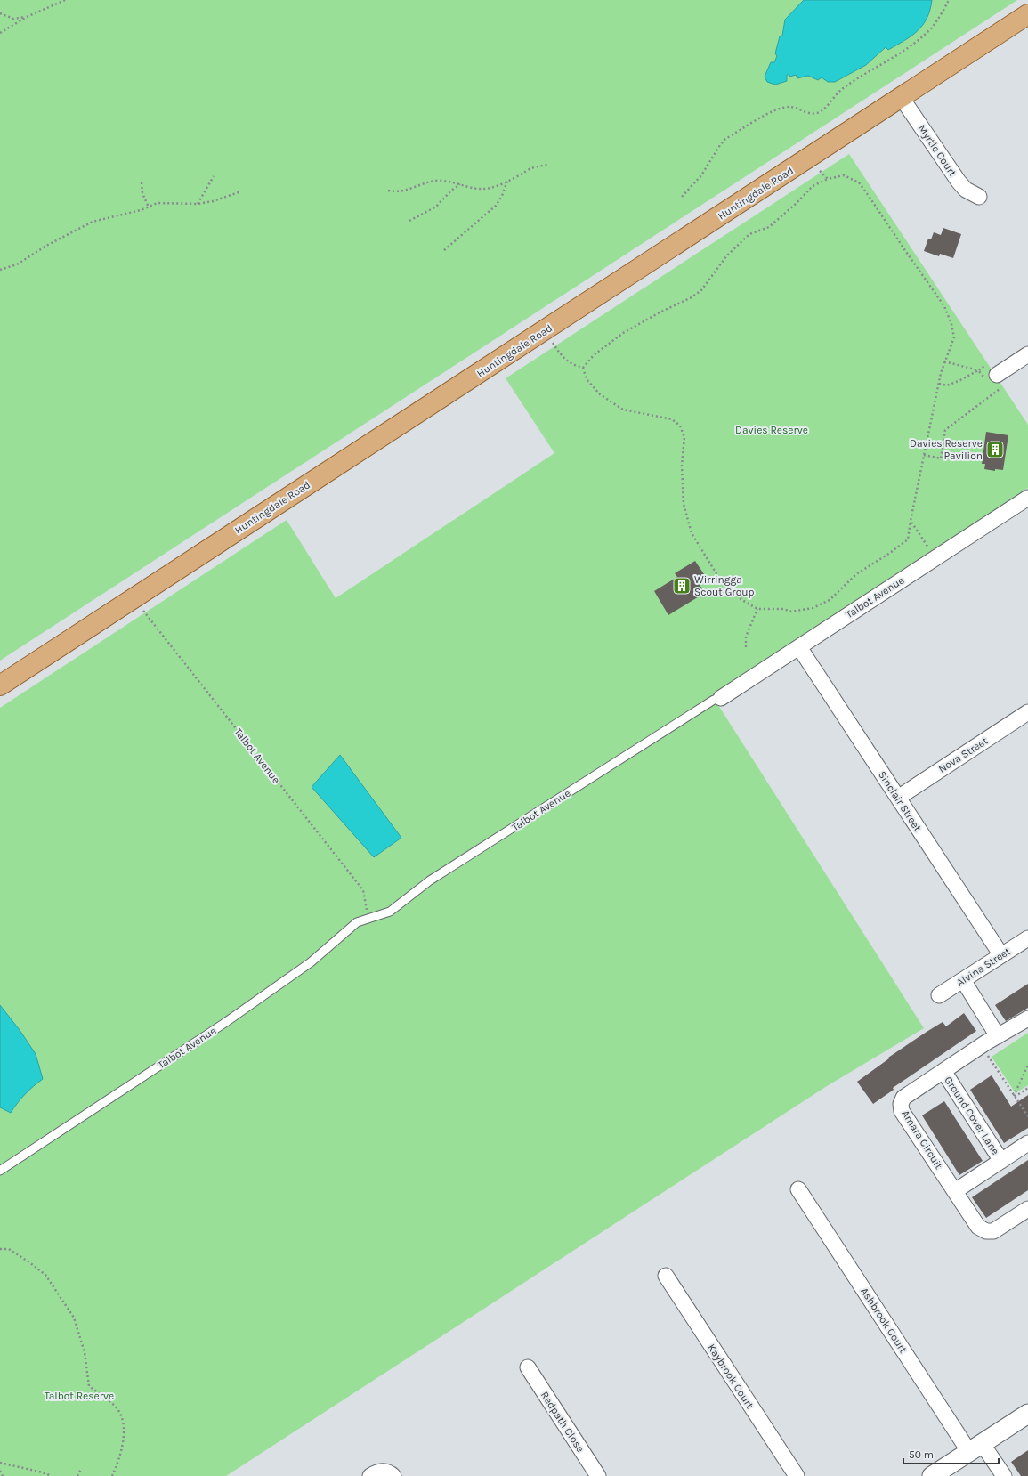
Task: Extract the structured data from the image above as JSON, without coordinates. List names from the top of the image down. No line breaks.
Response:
{"streets":{"main road":["Huntingdale Road"],"street":["Myrtle Court","Talbot Avenue","Nova Street","Sinclair Street","Alvina Street","Ground Cover Lane","Amara Circuit","Ashbrook Court","Kaybrook Court","Redpath Close"]},"crossings":[["Myrtle Court","Huntingdale Road"],["Huntingdale Road","Talbot Avenue"],["Talbot Avenue","Sinclair Street"],["Nova Street","Sinclair Street"],["Sinclair Street","Alvina Street"],["Ground Cover Lane","Amara Circuit"]],"parks":["Davies Reserve","Talbot Reserve"],"places":{"building":["Davies Reserve Pavilion","Wirringga Scout Group"]},"scale_bar":"50 m"}
